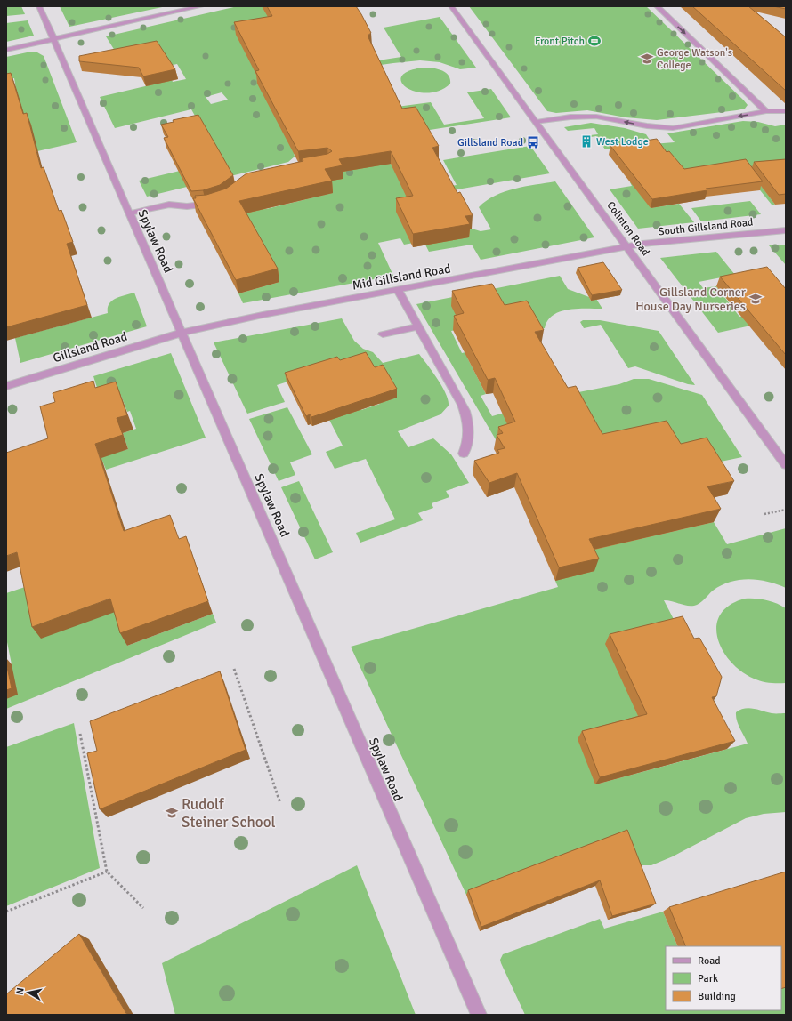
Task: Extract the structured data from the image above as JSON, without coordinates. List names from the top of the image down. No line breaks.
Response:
{"streets":{"street":["South Gillsland Road","Colinton Road","Spylaw Road","Mid Gillsland Road","Gillsland Road"]},"crossings":[["South Gillsland Road","Colinton Road"],["South Gillsland Road","Mid Gillsland Road"],["Colinton Road","Mid Gillsland Road"],["Spylaw Road","Mid Gillsland Road"],["Spylaw Road","Gillsland Road"],["Mid Gillsland Road","Gillsland Road"]],"places":{"sports":["Front Pitch"],"school or university":["George Watson's College","Gillsland Corner House Day Nurseries","Rudolf Steiner School"],"building":["West Lodge"],"bus stop":["Gillsland Road"]},"legend":["Road","Park","Building"],"north":"left"}
